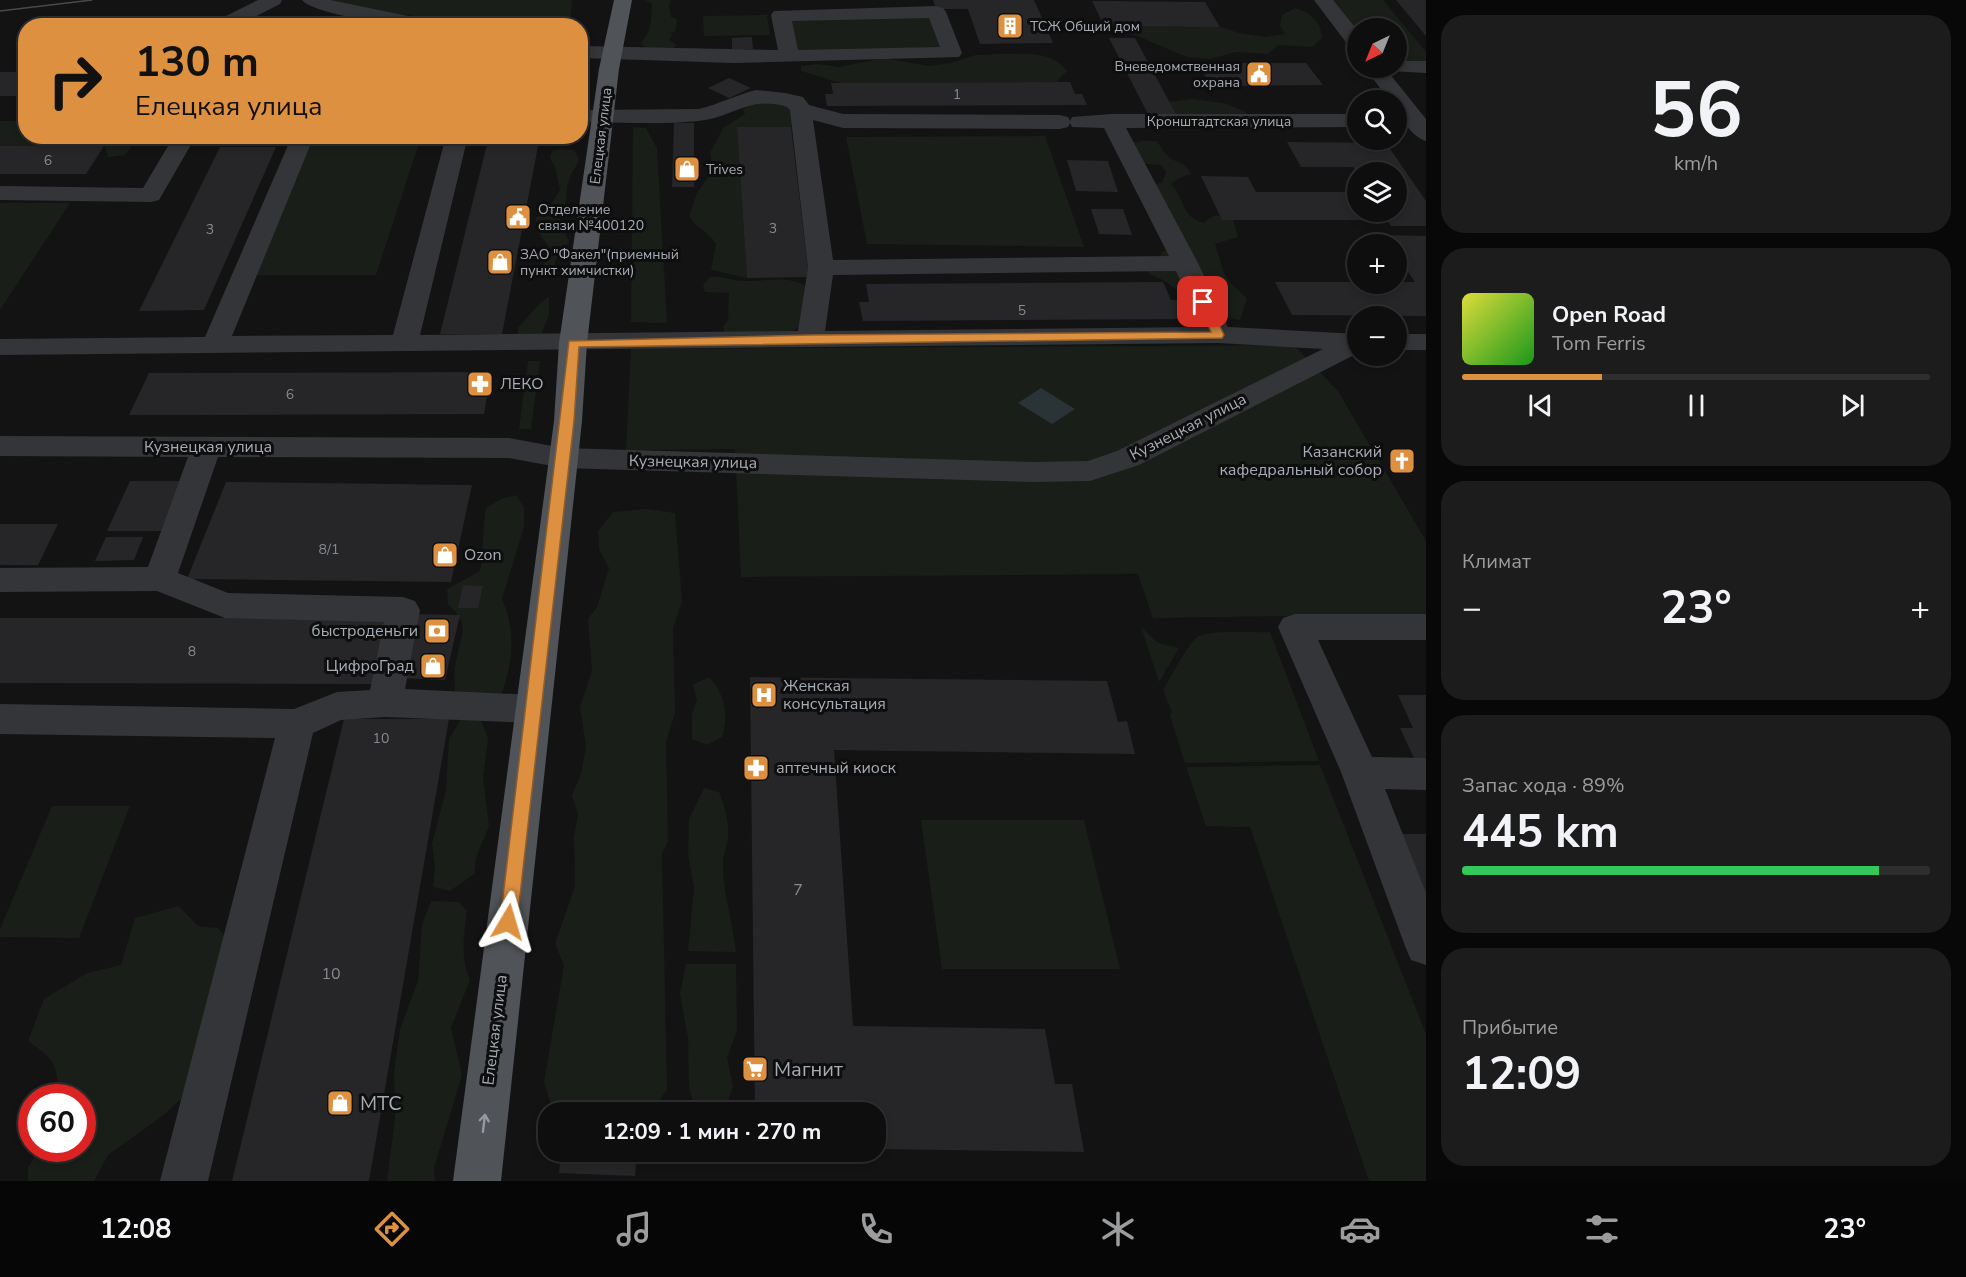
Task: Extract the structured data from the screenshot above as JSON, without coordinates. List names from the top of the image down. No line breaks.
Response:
{"streets":{"main road":["Елецкая улица"],"street":["Кронштадтская улица","Кузнецкая улица"]},"crossings":[["Кронштадтская улица","Елецкая улица"],["Елецкая улица","Кузнецкая улица"]],"one_way":["Елецкая улица"],"places":{"building":["ТСЖ Общий дом"],"public building":["Вневедомственная охрана","Отделение связи №400120"],"shop":["Trives","ЗАО \"Факел\"(приемный пункт химчистки)","Ozon","ЦифроГрад","МТС"],"pharmacy":["ЛЕКО","аптечный киоск"],"church":["Казанский кафедральный собор"],"bank":["быстроденьги"],"hospital":["Женская консультация"],"supermarket":["Магнит"]},"house_numbers":["1","6","3","3","5","6","8/1","8","10","7","10"],"north":"bottom left","page":{"tile":[["56","km/h"],"Климат",["Запас хода · 89%","445 km"],["Прибытие","12:09"]],"map_buttons":["+","−"],"turn":["130 m","Елецкая улица"],"song":["Open Road","Tom Ferris"],"heat":["−","23°","+"],"limit":"60","trip":"12:09 · 1 мин · 270 m","tabs":["12:08","23°"]}}
